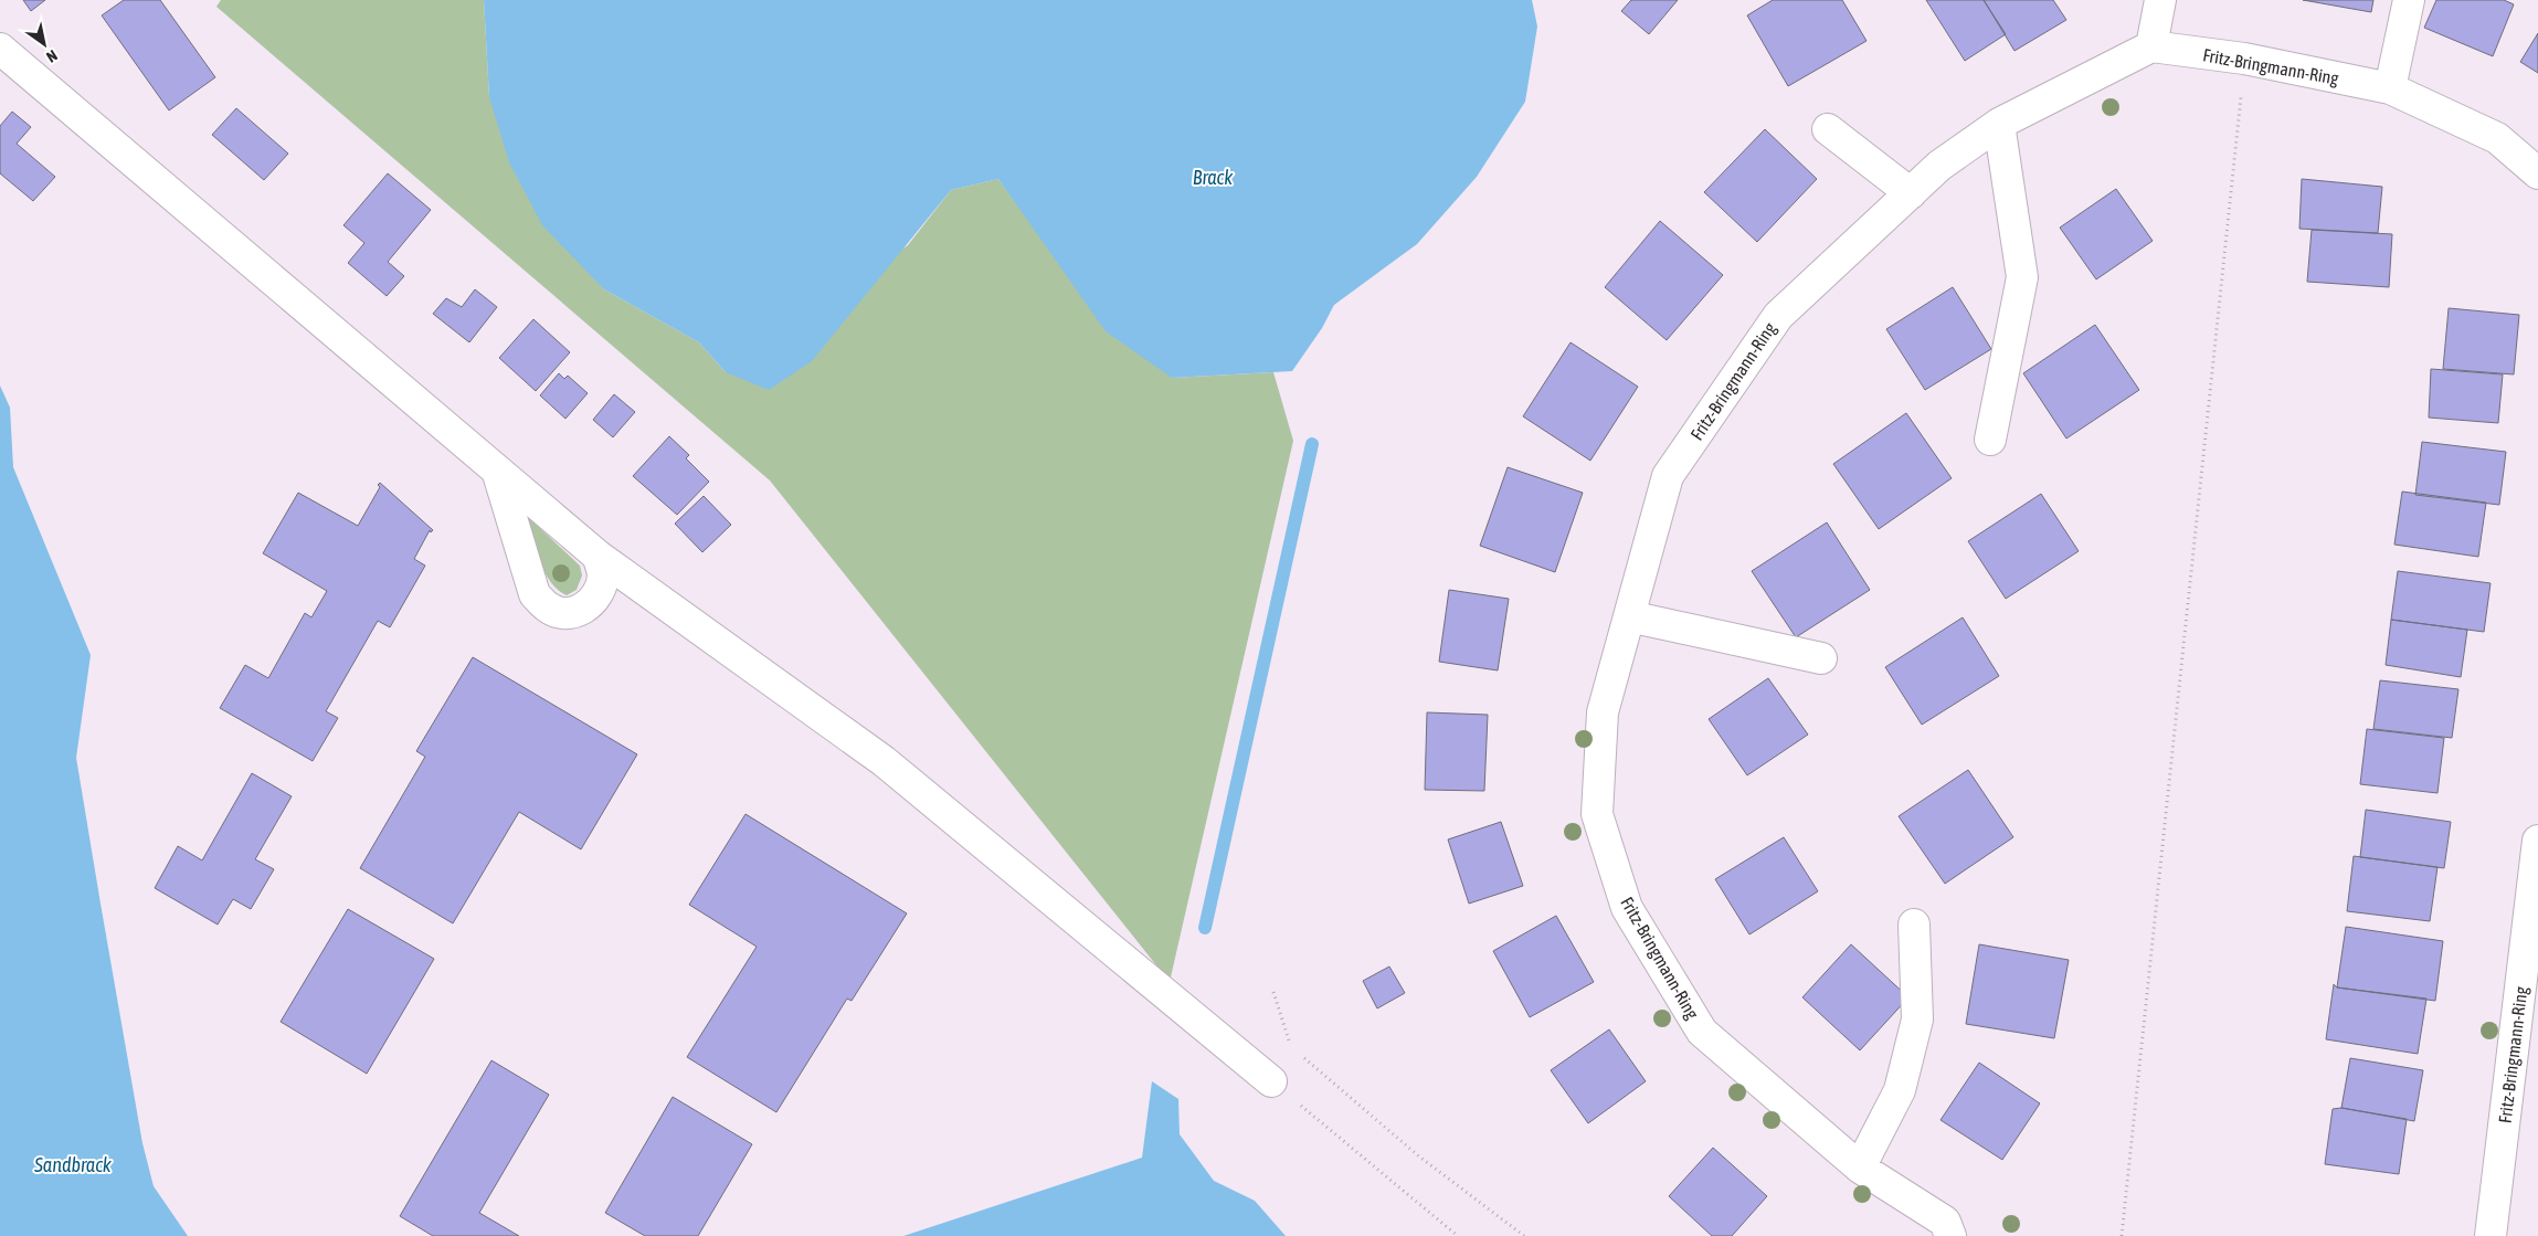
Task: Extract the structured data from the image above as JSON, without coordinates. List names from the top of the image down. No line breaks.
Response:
{"streets":{"street":["Fritz-Bringmann-Ring"]},"water":["Brack","Sandbrack"],"north":"bottom right"}
